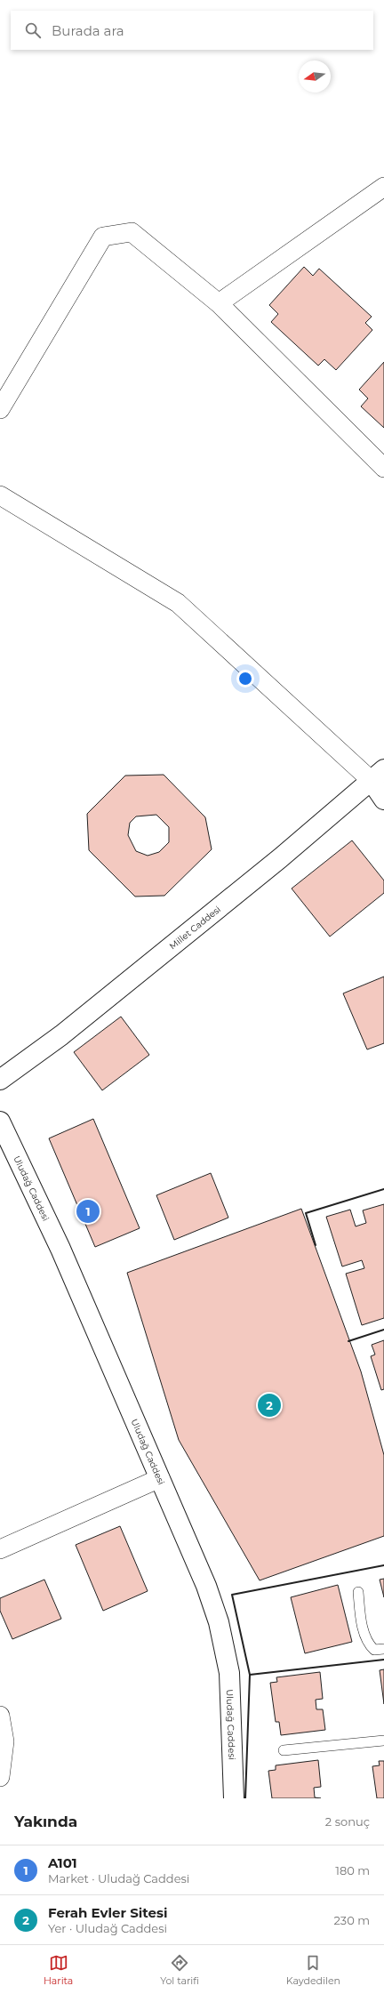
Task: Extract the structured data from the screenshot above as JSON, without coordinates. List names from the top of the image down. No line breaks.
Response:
{"streets":{"street":["Millet Caddesi","Uludağ Caddesi"]},"north":"left","page":{"search":"Burada ara","pins":["1","2"],"heading":["Yakında","2 sonuç"],"list":[{"mark":"1","name":"A101","note":"Market · Uludağ Caddesi","value":"180 m"},{"mark":"2","name":"Ferah Evler Sitesi","note":"Yer · Uludağ Caddesi","value":"230 m"}],"nav":["Harita","Yol tarifi","Kaydedilen"]}}
